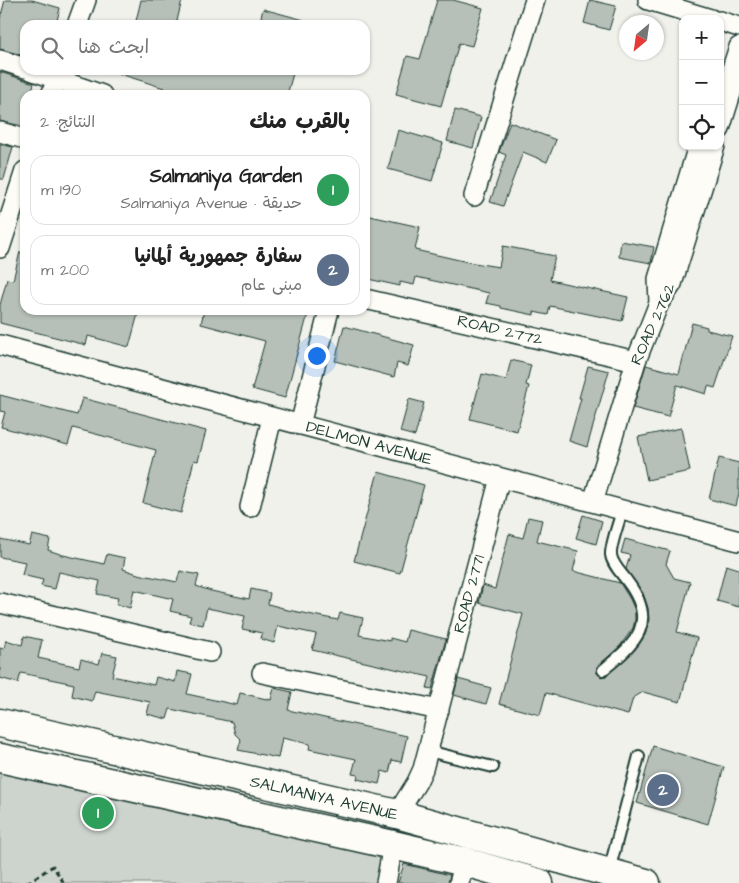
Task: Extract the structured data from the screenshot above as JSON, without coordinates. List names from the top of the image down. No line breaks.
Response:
{"streets":{"main road":["SALMANIYA AVENUE"],"street":["ROAD 2762","ROAD 2772","DELMON AVENUE","ROAD 2771"]},"crossings":[["ROAD 2762","ROAD 2772"],["ROAD 2762","DELMON AVENUE"],["DELMON AVENUE","ROAD 2771"],["ROAD 2771","SALMANIYA AVENUE"]],"north":"bottom left","page":{"map_buttons":["+","−"],"search":"ابحث هنا","heading":["بالقرب منك","النتائج: 2"],"list":[{"mark":"1","name":"Salmaniya Garden","note":"حديقة · Salmaniya Avenue","value":"190 m"},{"mark":"2","name":"سفارة جمهورية ألمانيا","note":"مبنى عام","value":"200 m"}],"pins":["2","1"]}}
